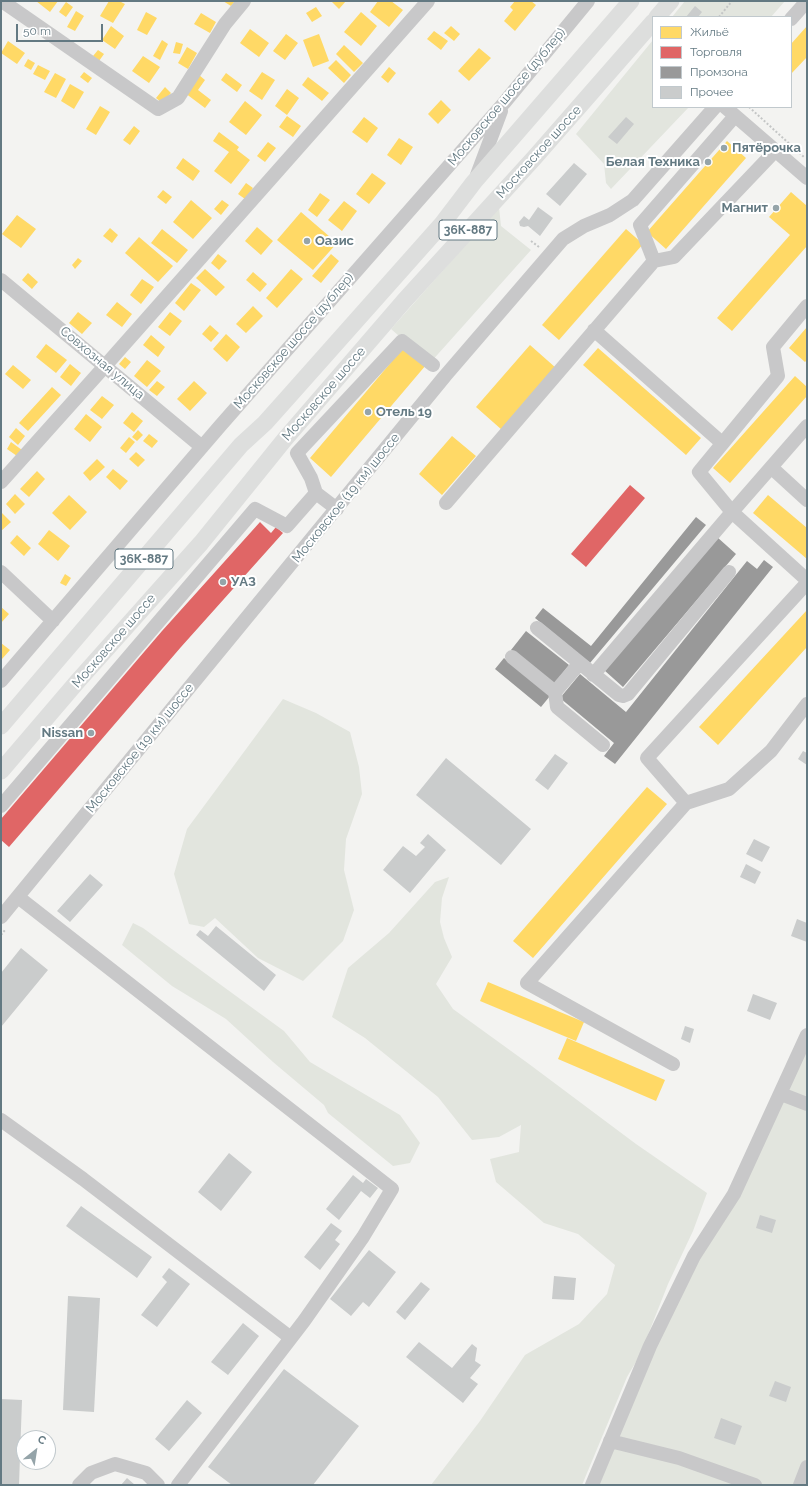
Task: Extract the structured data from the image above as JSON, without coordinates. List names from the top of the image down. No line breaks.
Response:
{"streets":{"main road":["Московское шоссе","36К-887"],"street":["Московское шоссе (дублер)","Совхозная улица","Московское (19 км) шоссе"]},"crossings":[["Московское шоссе (дублер)","Совхозная улица"]],"places":["Пятёрочка","Белая Техника","Магнит","Оазис","Отель 19","УАЗ","Nissan"],"legend":["Жильё","Торговля","Промзона","Прочее"],"scale_bar":"50 m","north":"top right"}
